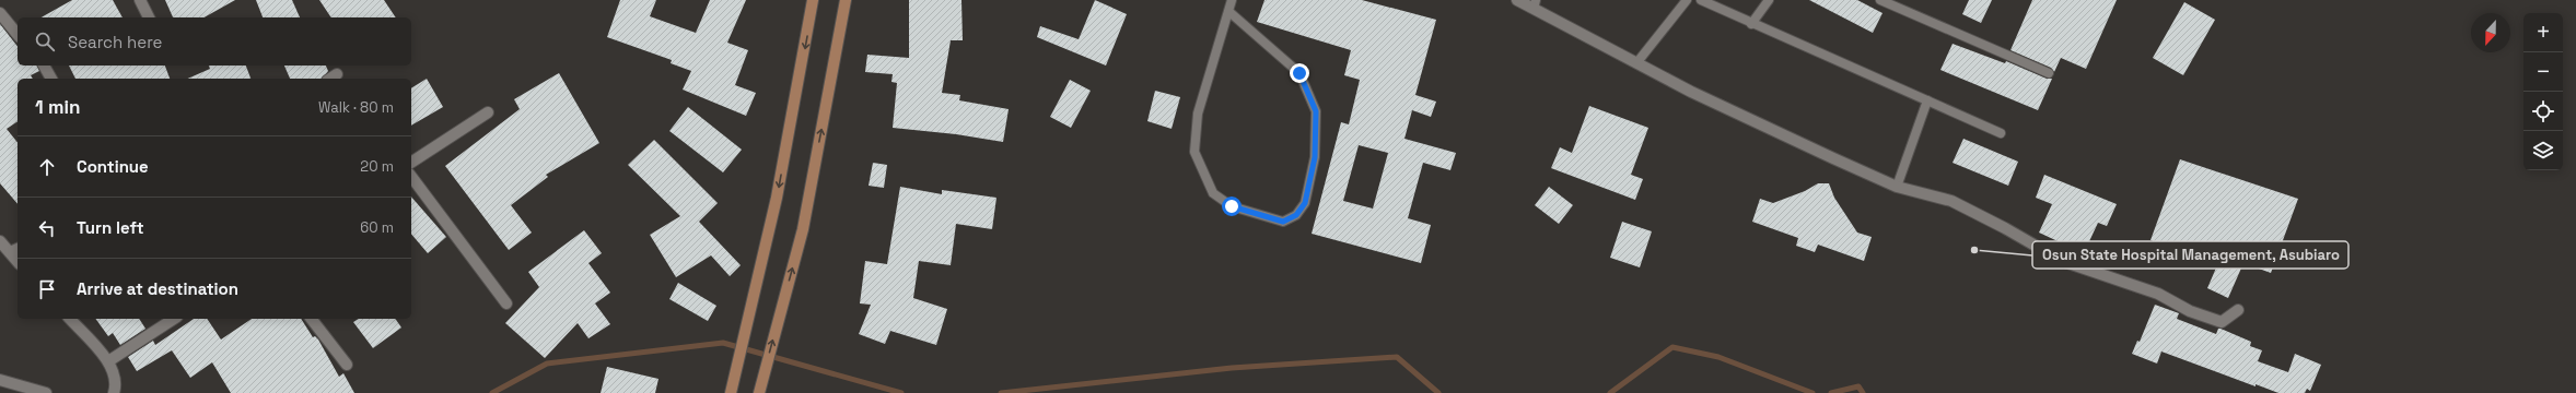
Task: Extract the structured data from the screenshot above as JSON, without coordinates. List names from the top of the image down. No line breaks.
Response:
{"places":["Osun State Hospital Management, Asubiaro"],"north":"bottom","page":{"map_buttons":["+","−"],"search":"Search here","heading":["1 min","Walk · 80 m"],"list":[["Continue","20 m"],["Turn left","60 m"],"Arrive at destination"]}}
